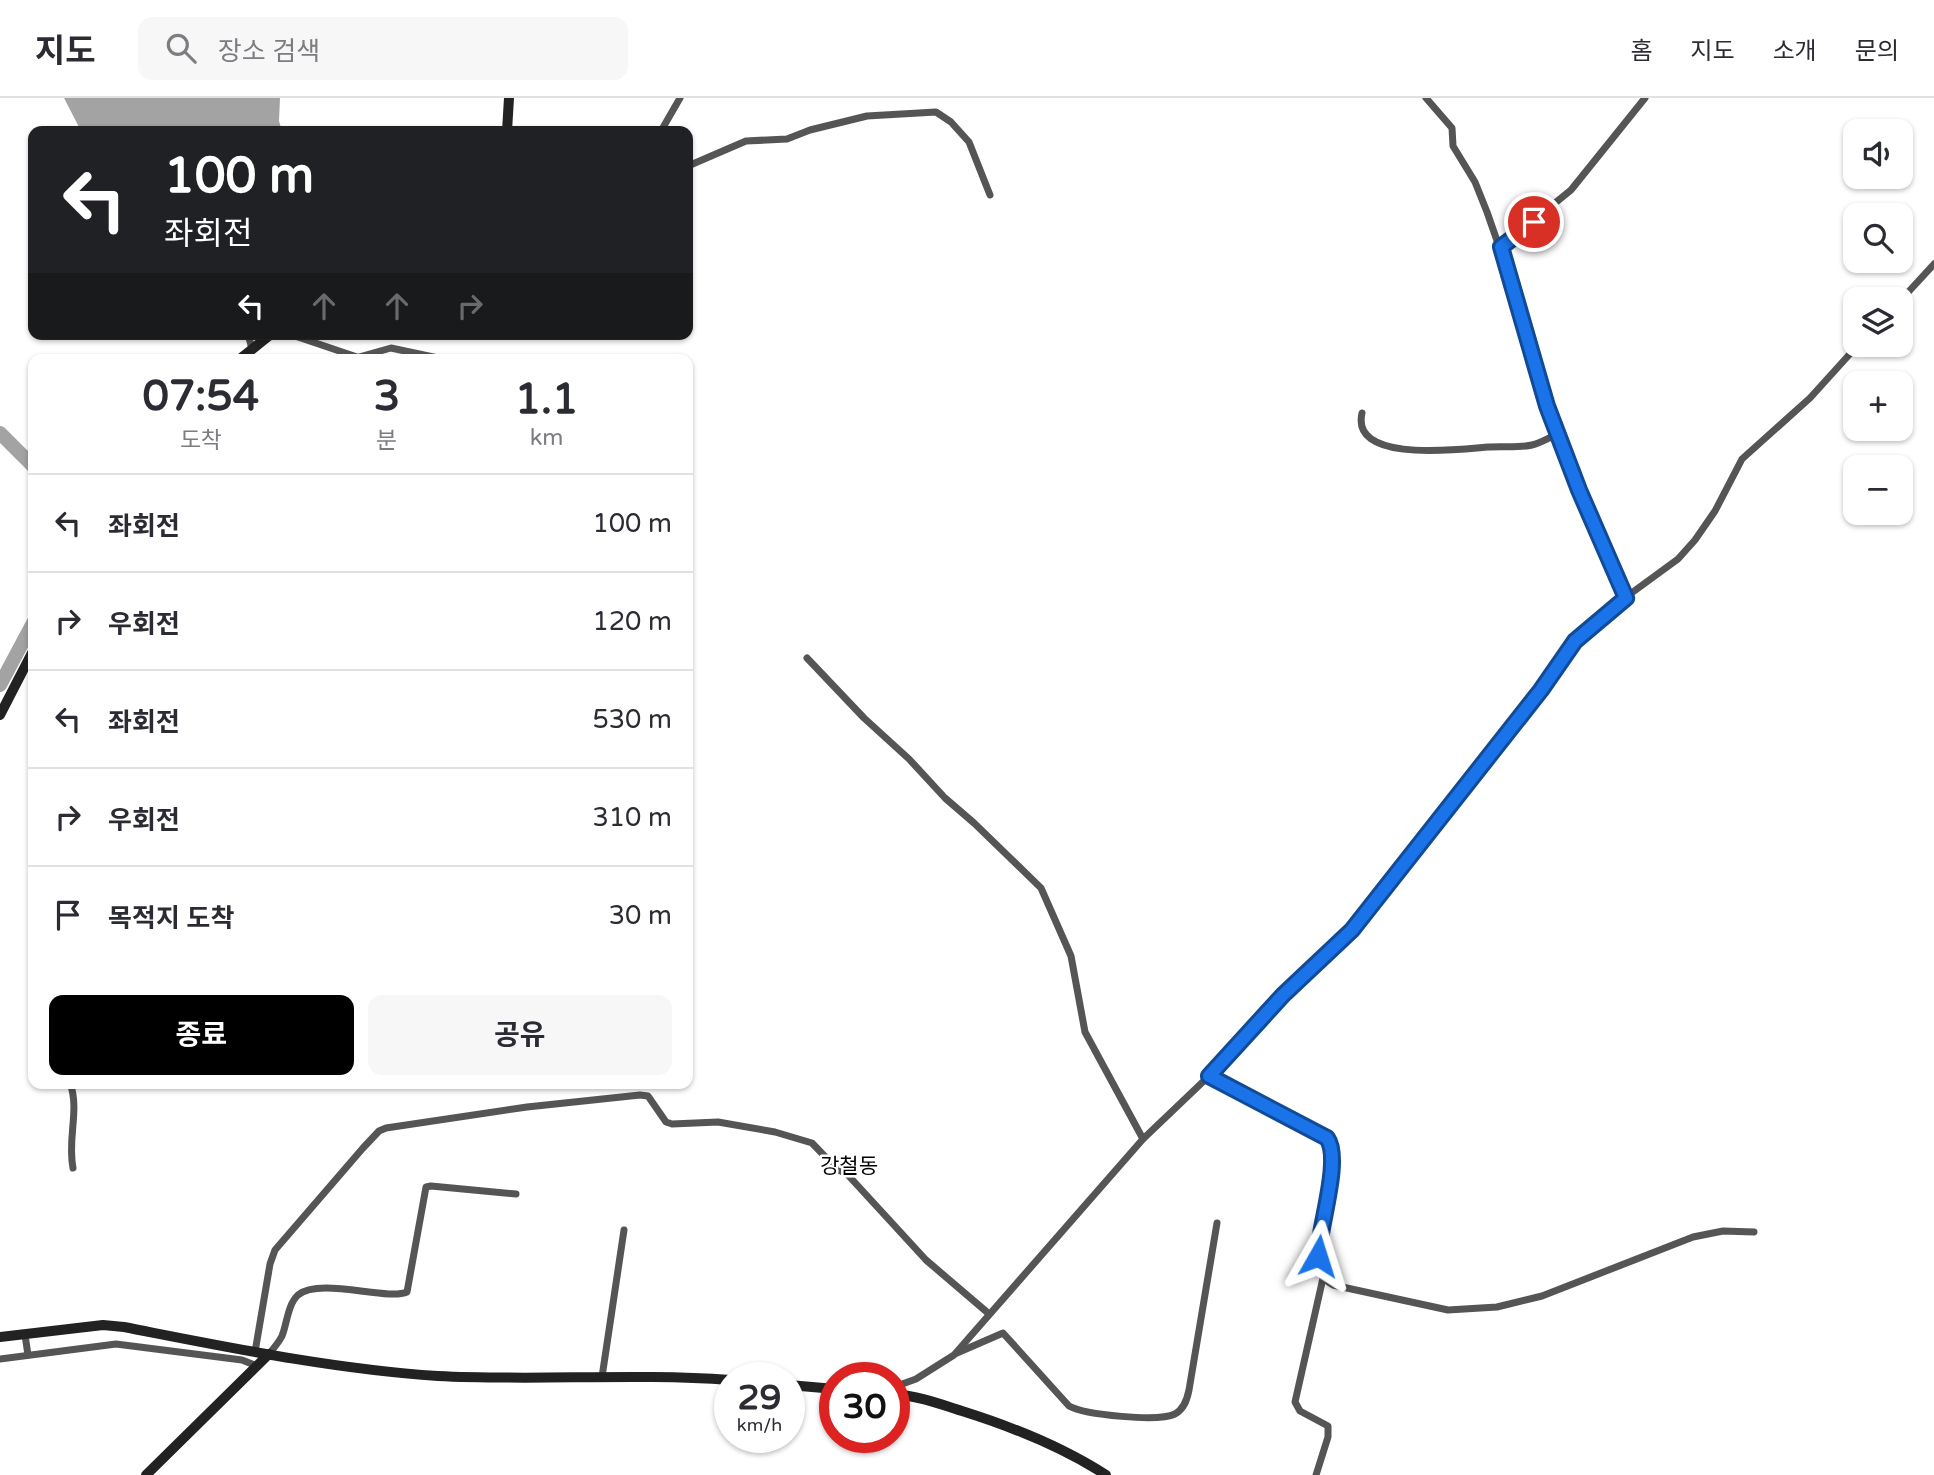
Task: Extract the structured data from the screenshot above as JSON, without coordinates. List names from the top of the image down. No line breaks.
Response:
{"districts":["강철동"],"page":{"header":"지도","search":"장소 검색","nav":["홈","지도","소개","문의"],"map_buttons":["+","−"],"turn":["100 m","좌회전"],"eta":["07:54","도착","3","분","1.1","km"],"list":[{"name":"좌회전","value":"100 m"},{"name":"우회전","value":"120 m"},{"name":"좌회전","value":"530 m"},{"name":"우회전","value":"310 m"},{"name":"목적지 도착","value":"30 m"}],"buttons":["종료","공유"],"speed":"29 km/h","limit":"30"}}
